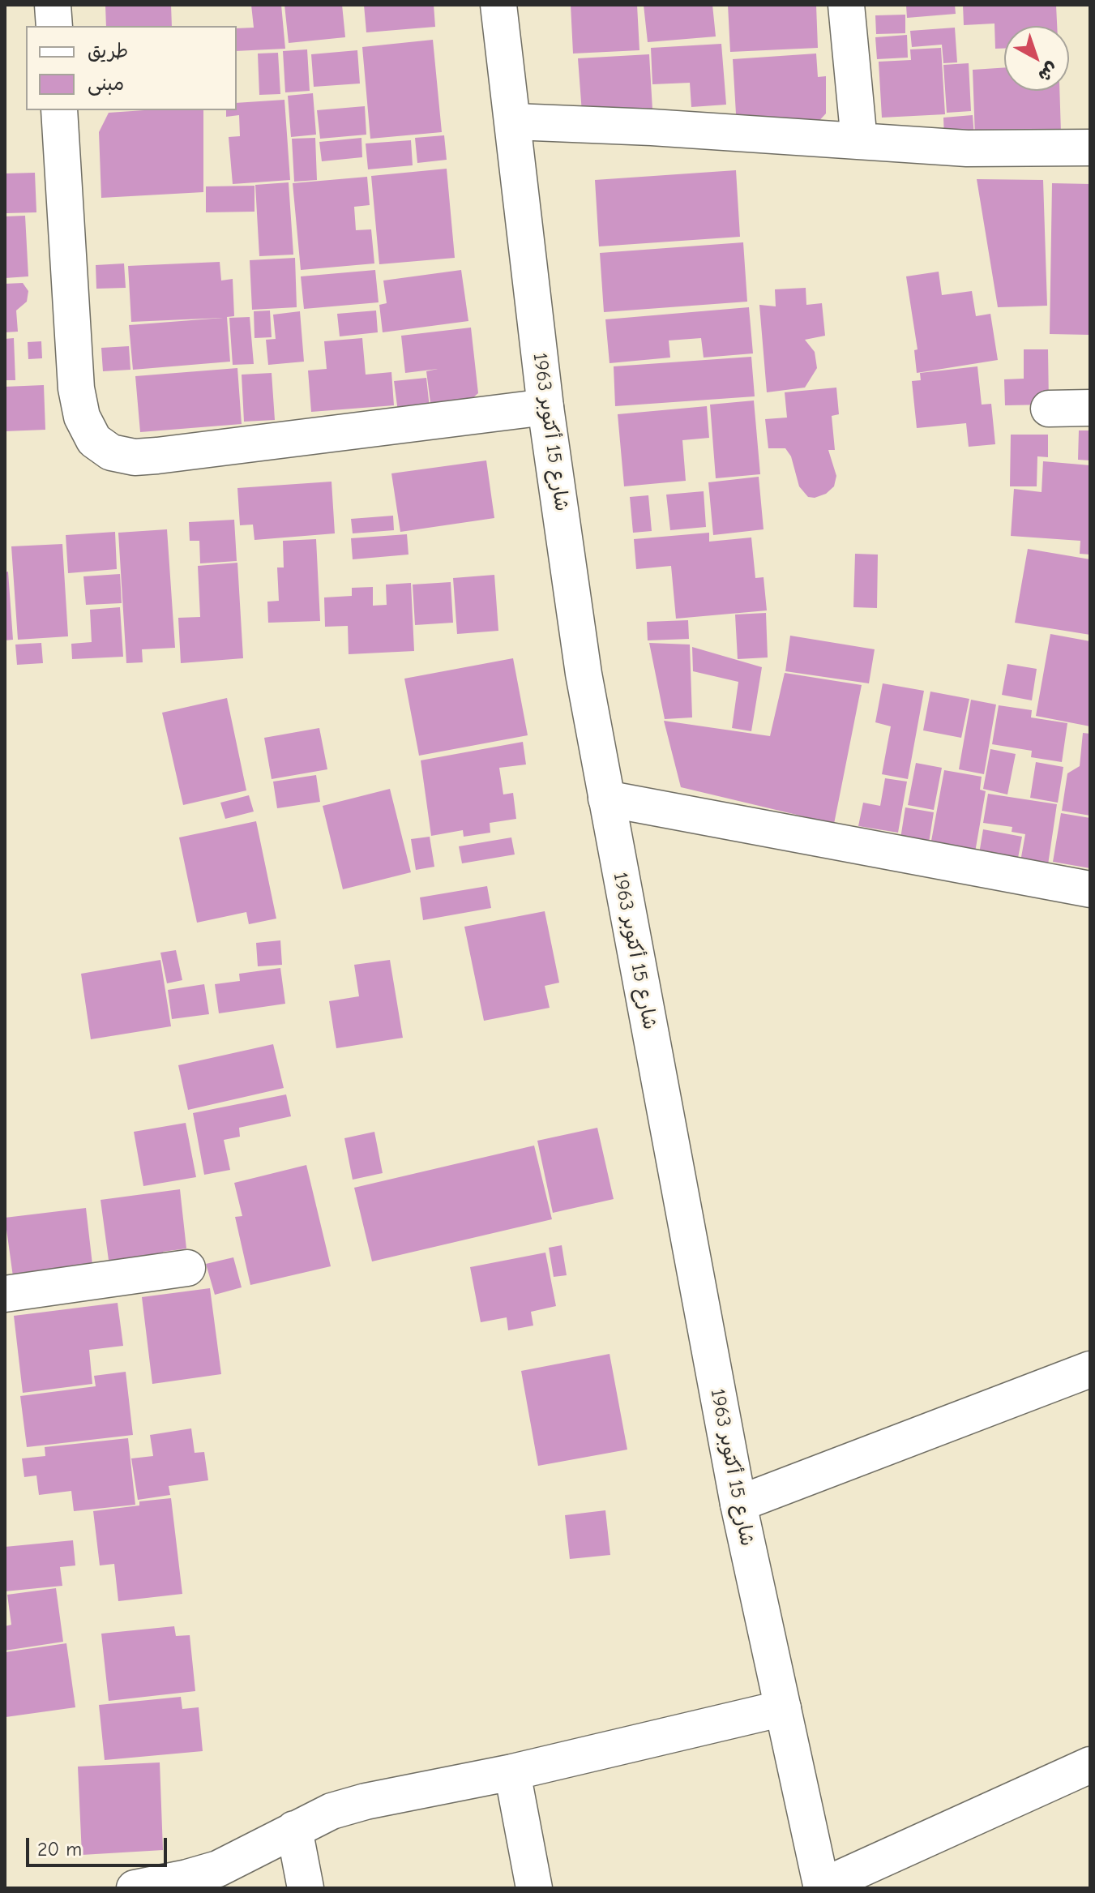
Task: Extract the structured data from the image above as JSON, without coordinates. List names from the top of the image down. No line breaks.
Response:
{"streets":{"street":["شارع 15 أكتوبر 1963"]},"legend":["طريق","مبنى"],"scale_bar":"20 m","north":"bottom right"}
